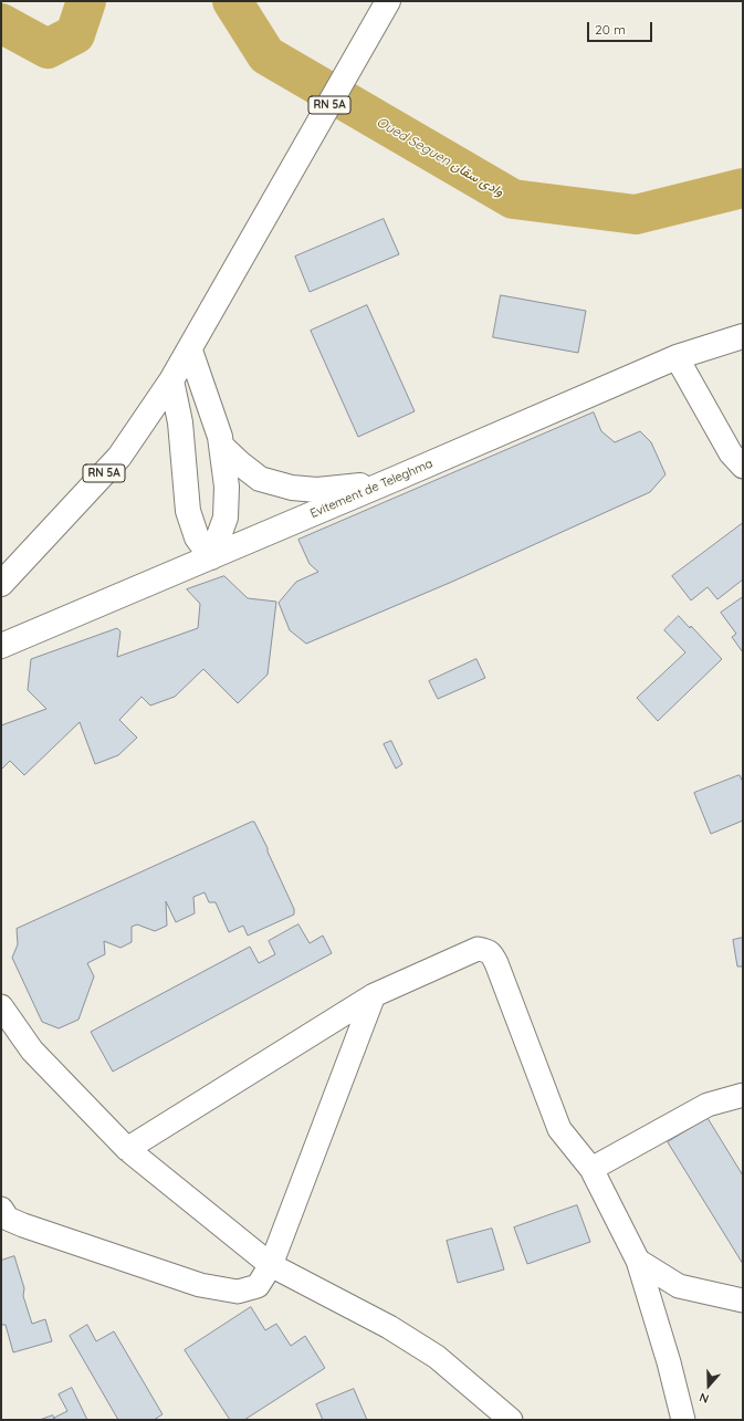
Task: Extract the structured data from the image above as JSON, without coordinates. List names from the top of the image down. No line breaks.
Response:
{"streets":{"main road":["RN 5A","Evitement de Teleghma"]},"water":["Oued Seguen وادى سقان"],"scale_bar":"20 m","north":"bottom"}
